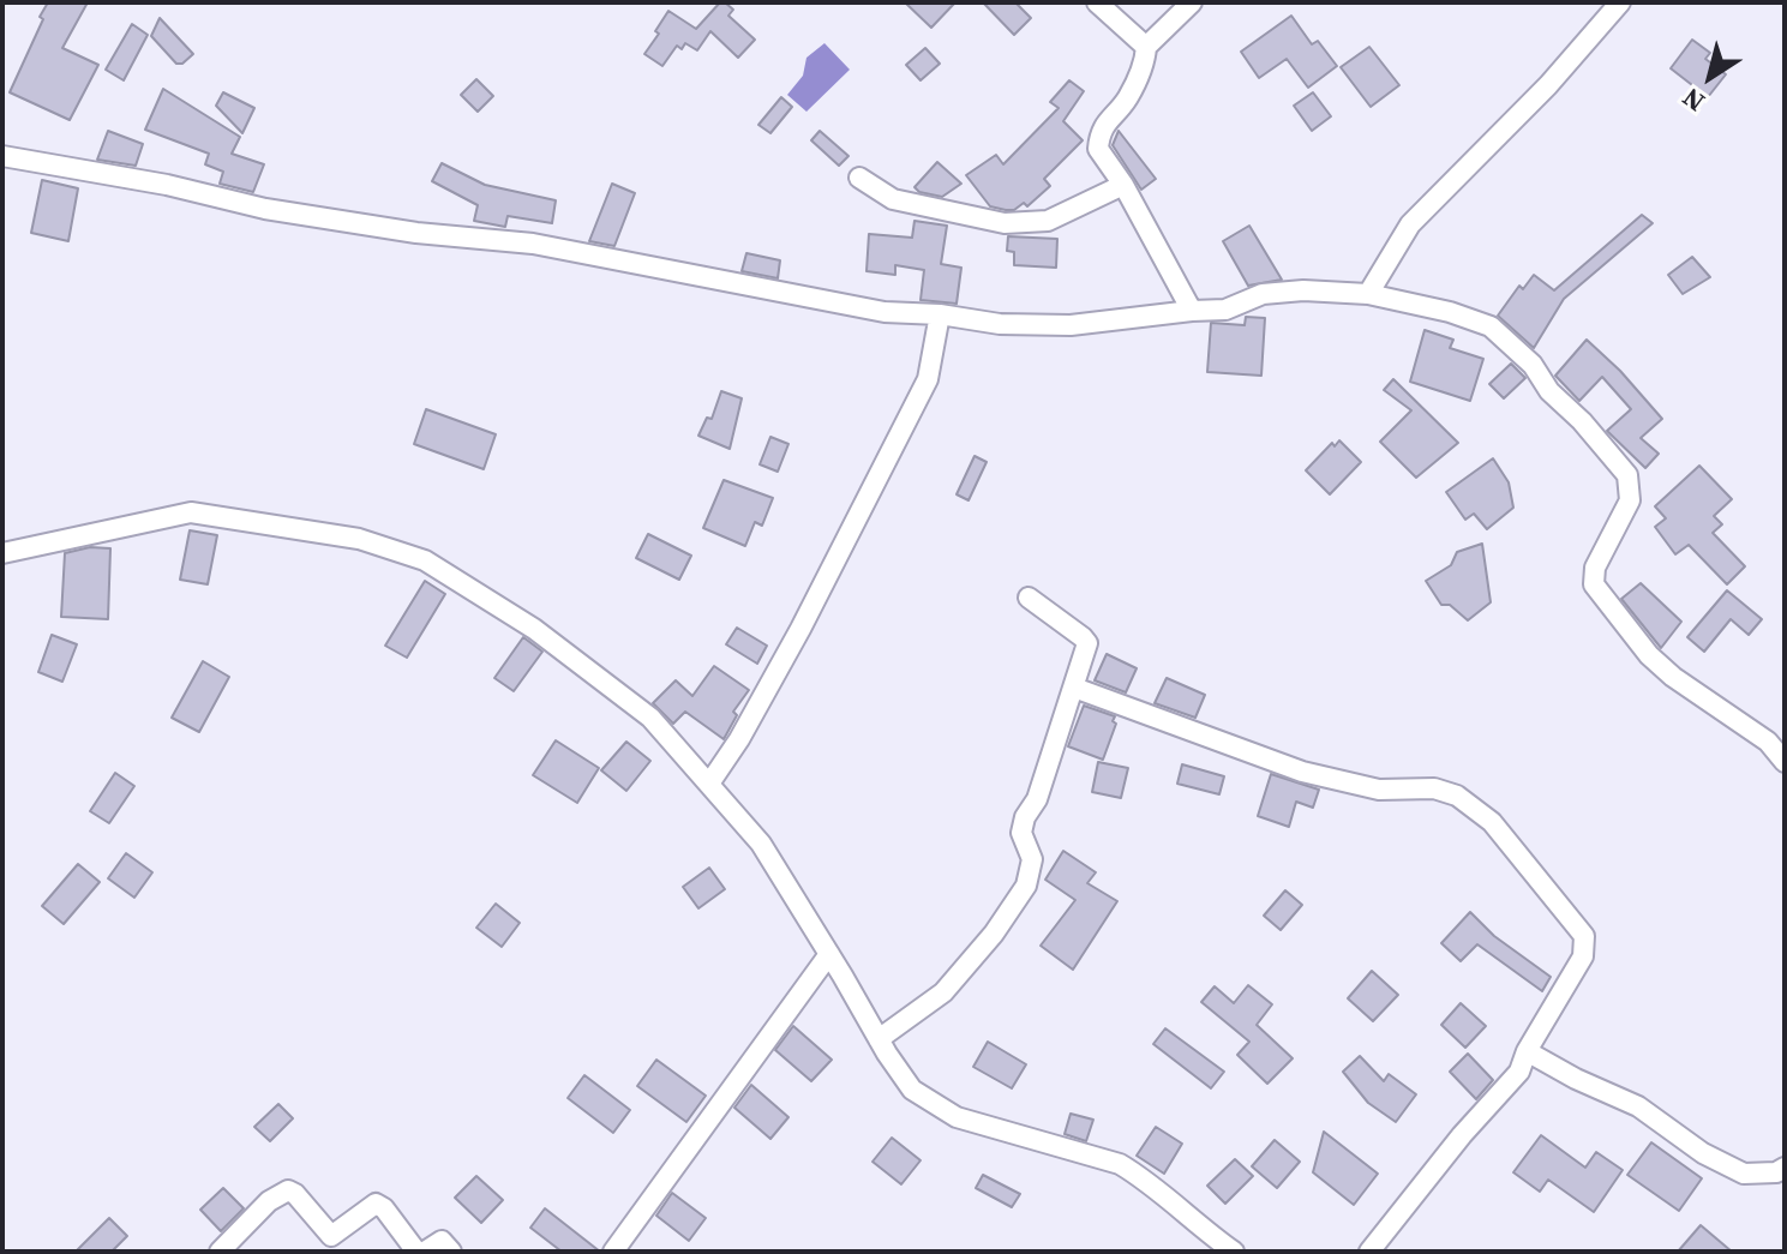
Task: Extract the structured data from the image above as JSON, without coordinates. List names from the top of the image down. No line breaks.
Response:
{"north":"bottom left"}
